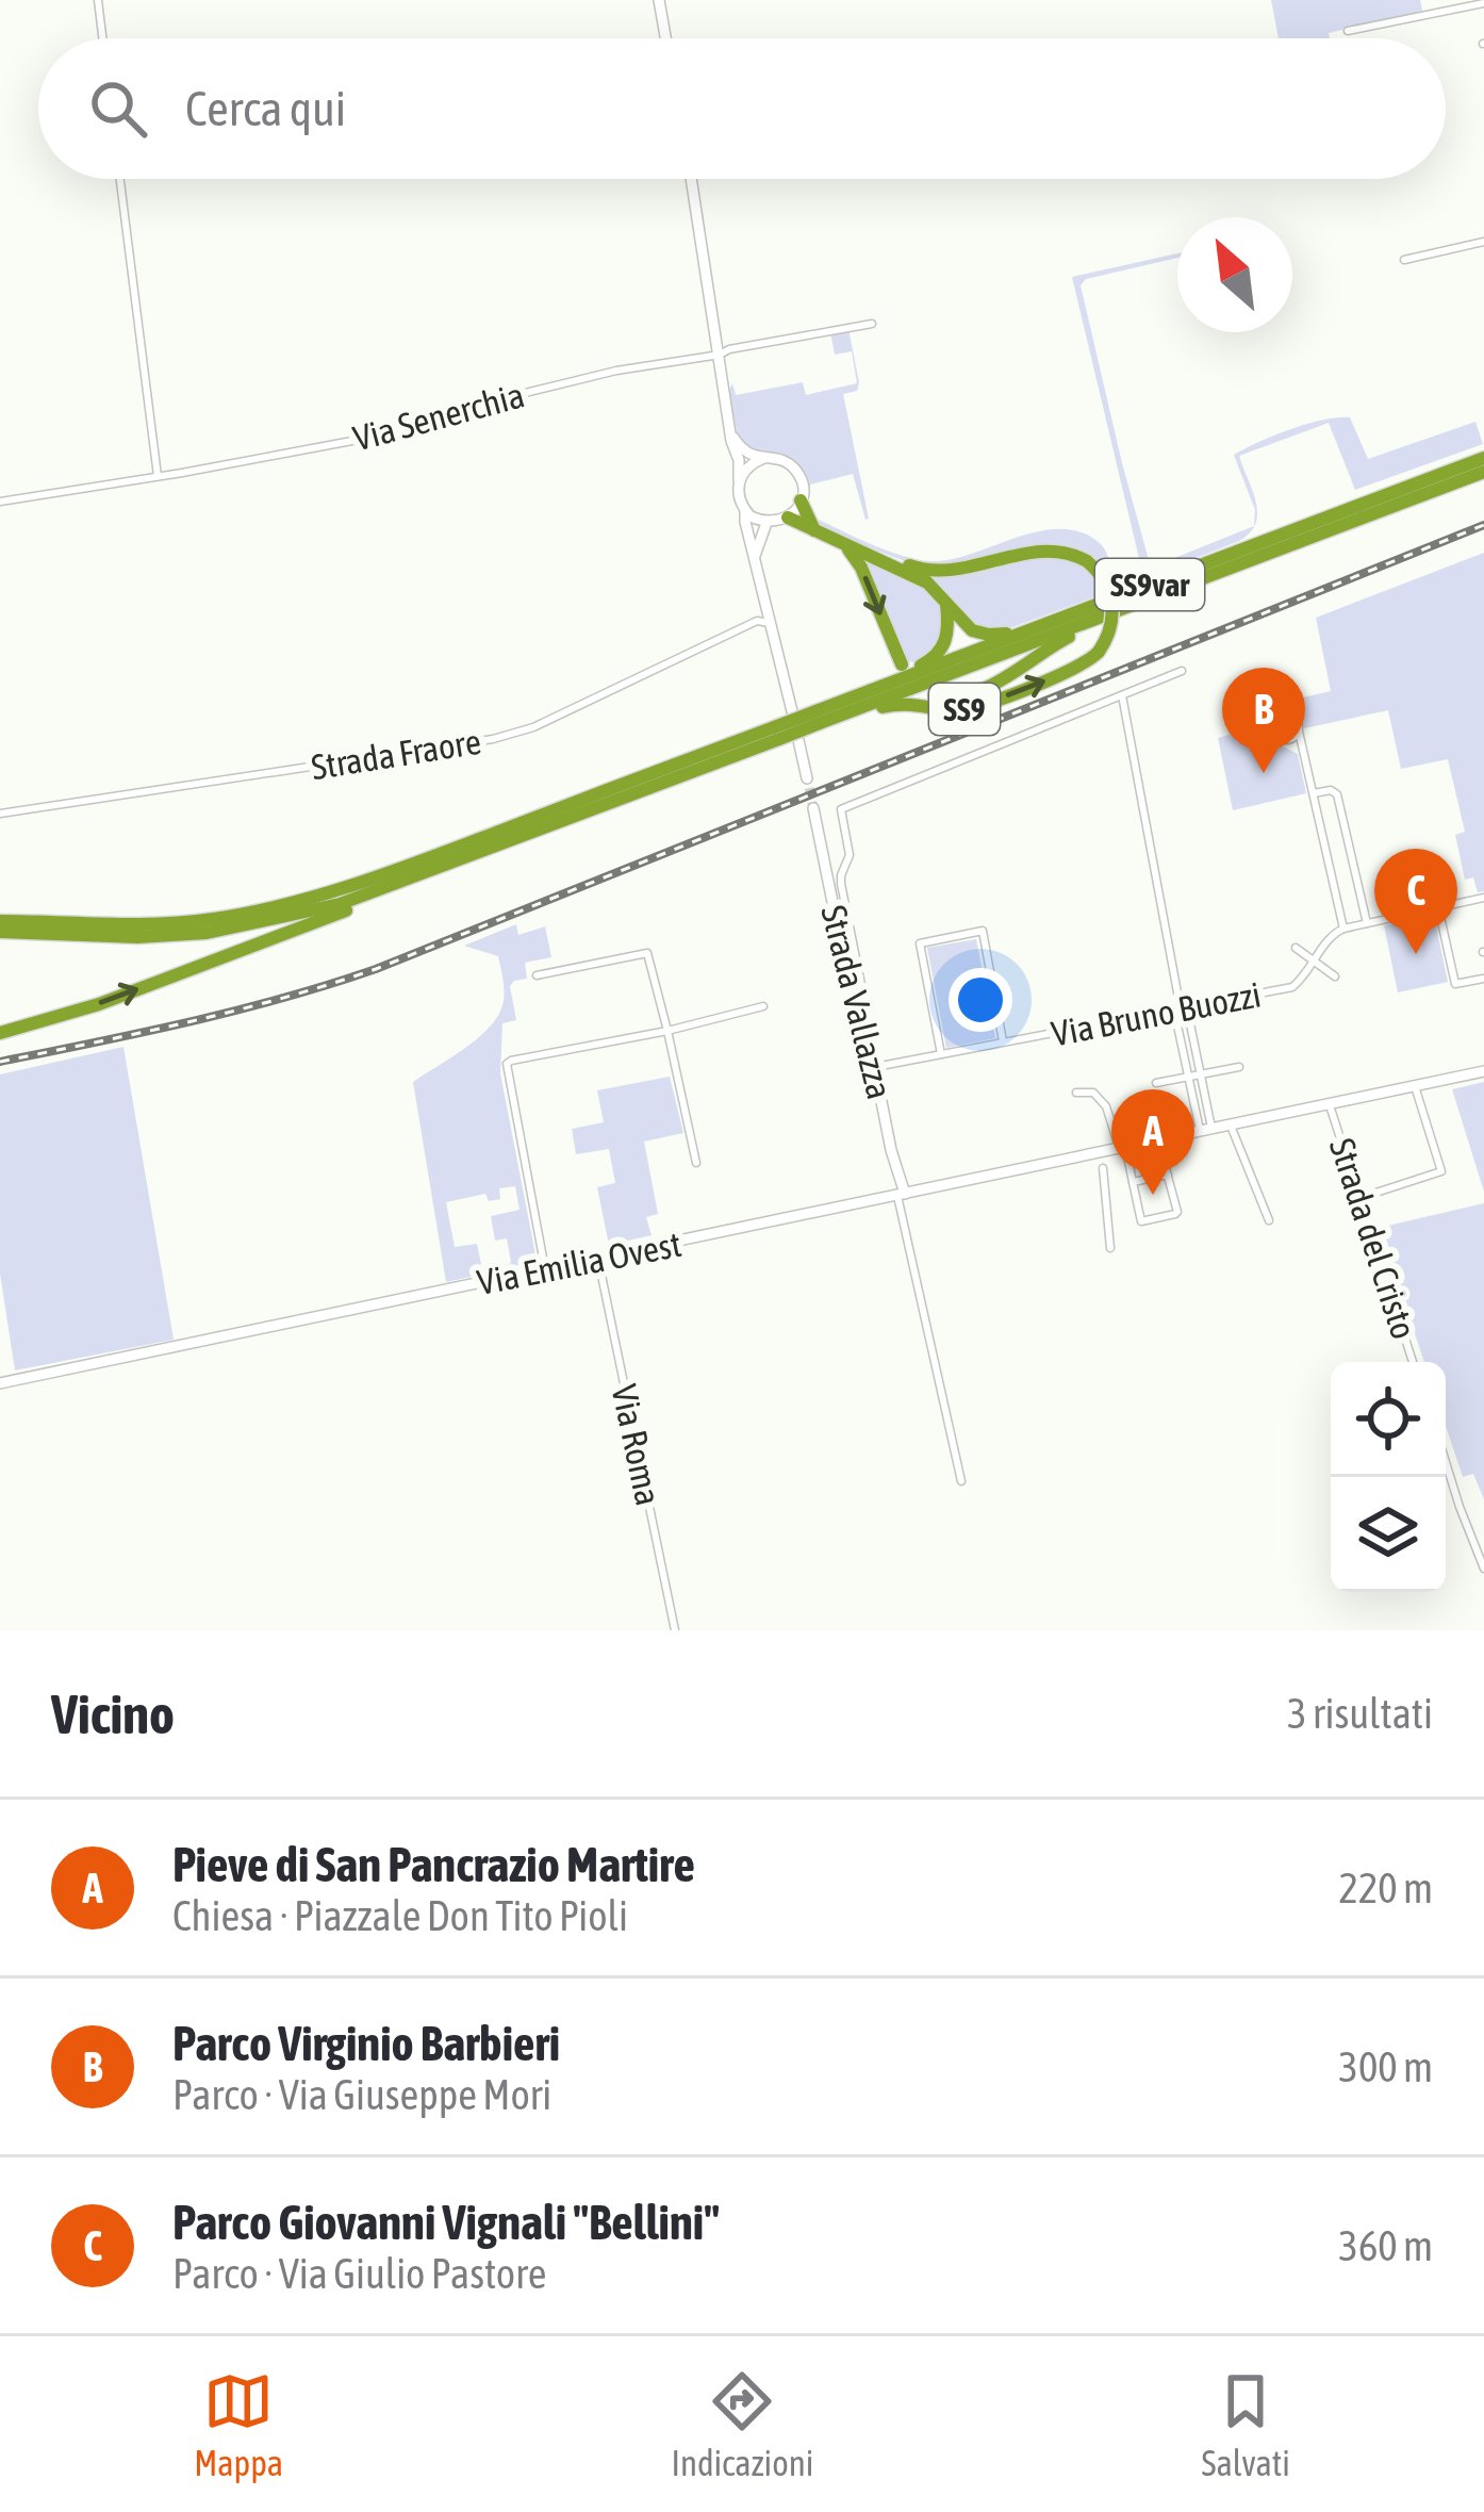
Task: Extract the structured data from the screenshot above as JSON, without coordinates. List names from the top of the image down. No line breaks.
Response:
{"streets":{"highway":["SS9var","SS9"],"street":["Via Senerchia","Strada Fraore","Strada Vallazza","Via Bruno Buozzi","Strada del Cristo","Via Emilia Ovest","Via Roma"]},"crossings":[["SS9var","SS9"],["Strada Vallazza","Via Bruno Buozzi"],["Strada Vallazza","Via Emilia Ovest"],["Strada del Cristo","Via Emilia Ovest"],["Via Emilia Ovest","Via Roma"]],"north":"top left","page":{"search":"Cerca qui","pins":["B","C","A"],"heading":["Vicino","3 risultati"],"list":[{"mark":"A","name":"Pieve di San Pancrazio Martire","note":"Chiesa · Piazzale Don Tito Pioli","value":"220 m"},{"mark":"B","name":"Parco Virginio Barbieri","note":"Parco · Via Giuseppe Mori","value":"300 m"},{"mark":"C","name":"Parco Giovanni Vignali \"Bellini\"","note":"Parco · Via Giulio Pastore","value":"360 m"}],"nav":["Mappa","Indicazioni","Salvati"]}}
